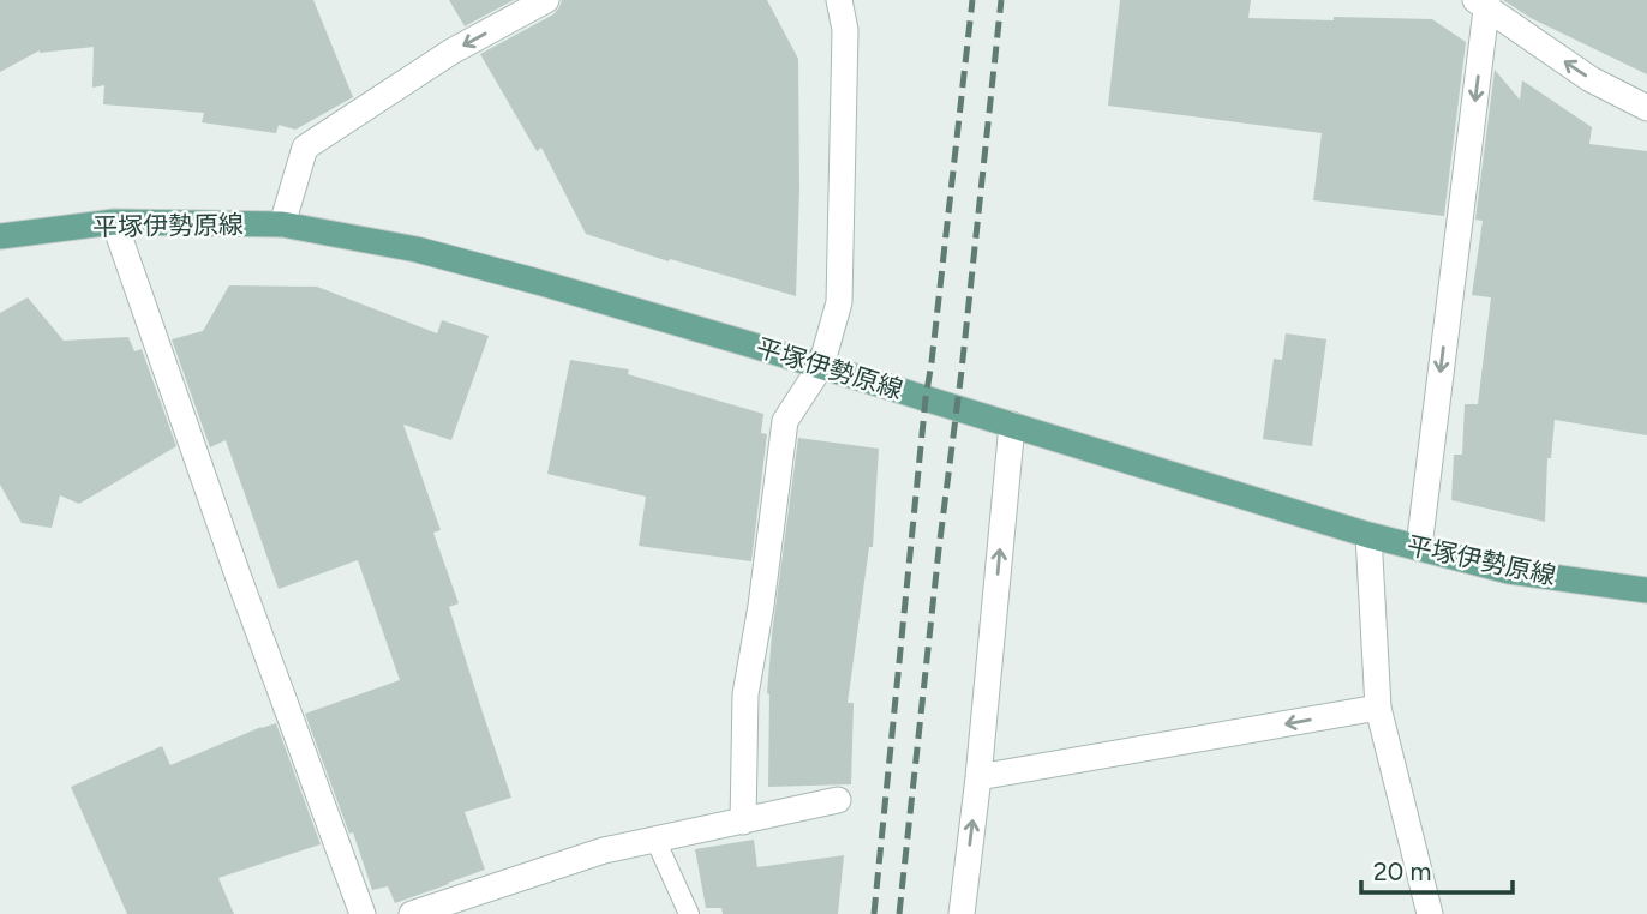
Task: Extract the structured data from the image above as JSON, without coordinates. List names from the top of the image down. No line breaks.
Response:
{"streets":{"main road":["平塚伊勢原線"]},"scale_bar":"20 m"}
